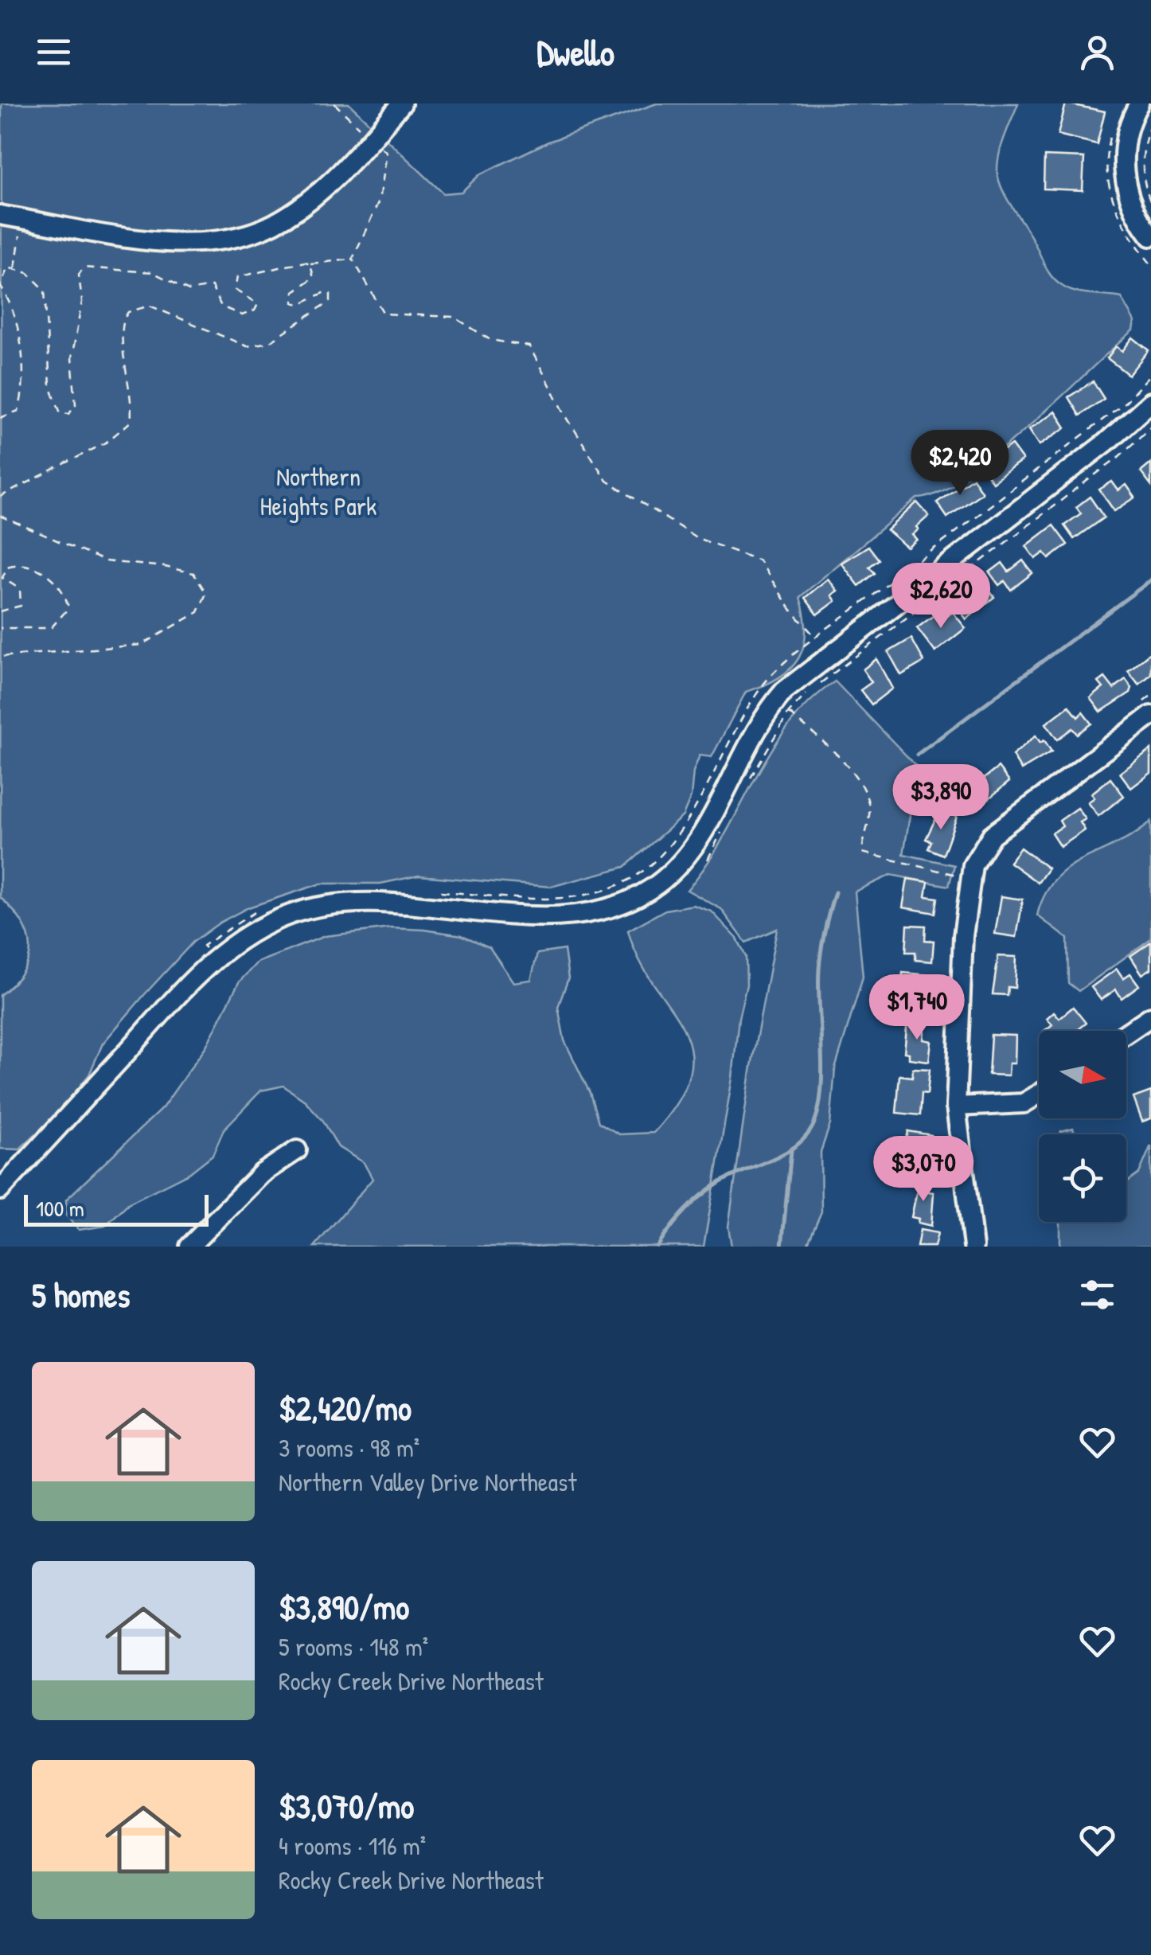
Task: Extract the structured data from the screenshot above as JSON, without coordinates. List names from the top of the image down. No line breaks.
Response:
{"parks":["Northern Heights Park"],"scale_bar":"100 m","north":"right","page":{"header":"Dwello","price":["$2,420","$2,620","$3,890","$1,740","$3,070"],"scale":"100 m","heading":"5 homes","list":[{"name":"$2,420/mo","note":"3 rooms · 98 m² · Northern Valley Drive Northeast"},{"name":"$3,890/mo","note":"5 rooms · 148 m² · Rocky Creek Drive Northeast"},{"name":"$3,070/mo","note":"4 rooms · 116 m² · Rocky Creek Drive Northeast"}]}}
